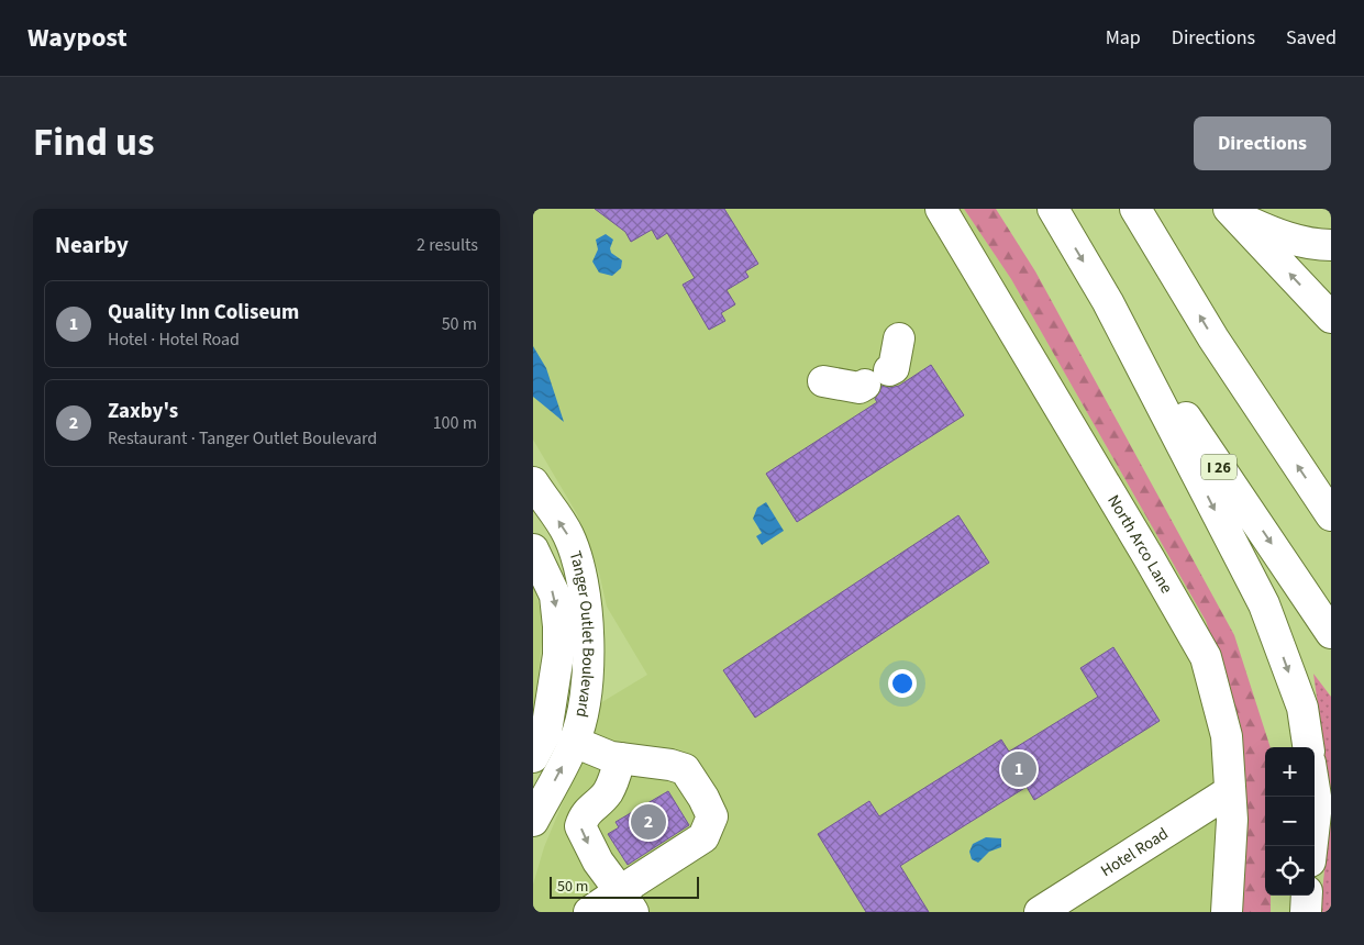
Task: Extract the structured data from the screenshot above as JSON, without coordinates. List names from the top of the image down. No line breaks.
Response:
{"streets":{"main road":["I 26","North Arco Lane","Tanger Outlet Boulevard","Hotel Road"]},"crossings":[["North Arco Lane","Hotel Road"]],"scale_bar":"50 m","page":{"header":"Waypost","nav":["Map","Directions","Saved"],"title":"Find us","buttons":"Directions","heading":["Nearby","2 results"],"list":[{"mark":"1","name":"Quality Inn Coliseum","note":"Hotel · Hotel Road","value":"50 m"},{"mark":"2","name":"Zaxby's","note":"Restaurant · Tanger Outlet Boulevard","value":"100 m"}],"map_buttons":["+","−"],"pins":["1","2"],"scale":"50 m"}}
